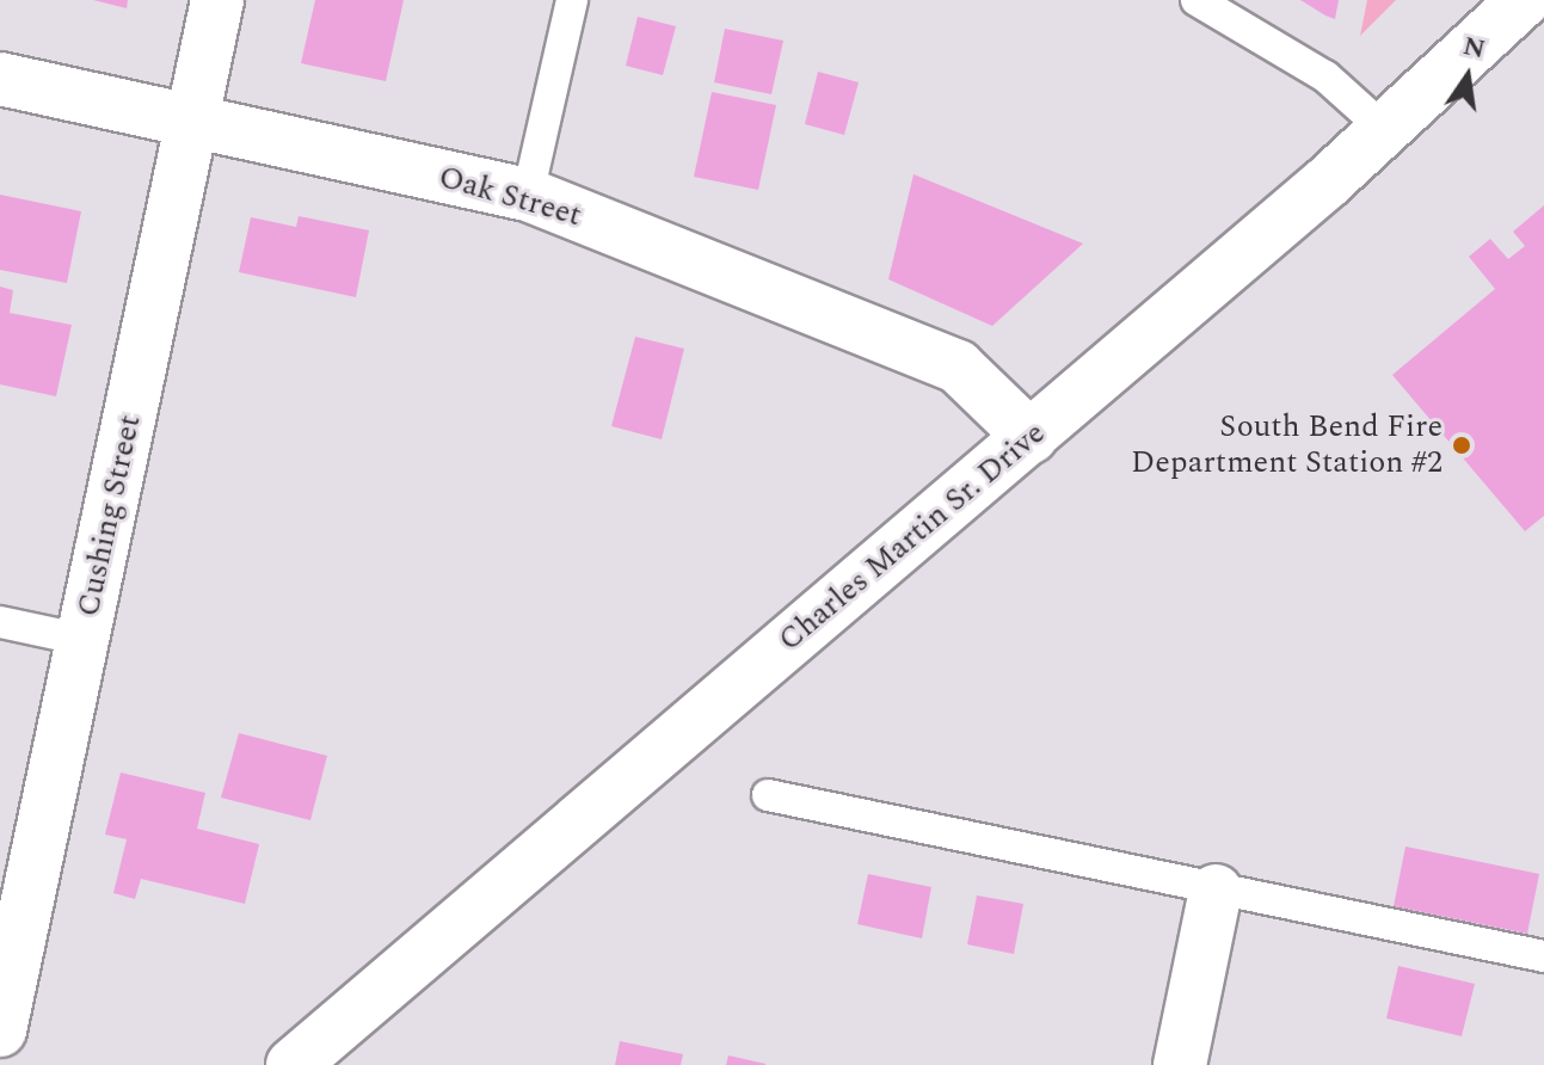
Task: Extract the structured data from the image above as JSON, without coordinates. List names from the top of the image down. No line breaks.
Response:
{"streets":{"street":["Oak Street","Cushing Street","Charles Martin Sr. Drive"]},"crossings":[["Oak Street","Cushing Street"],["Oak Street","Charles Martin Sr. Drive"]],"places":["South Bend Fire Department Station #2"],"north":"top"}
